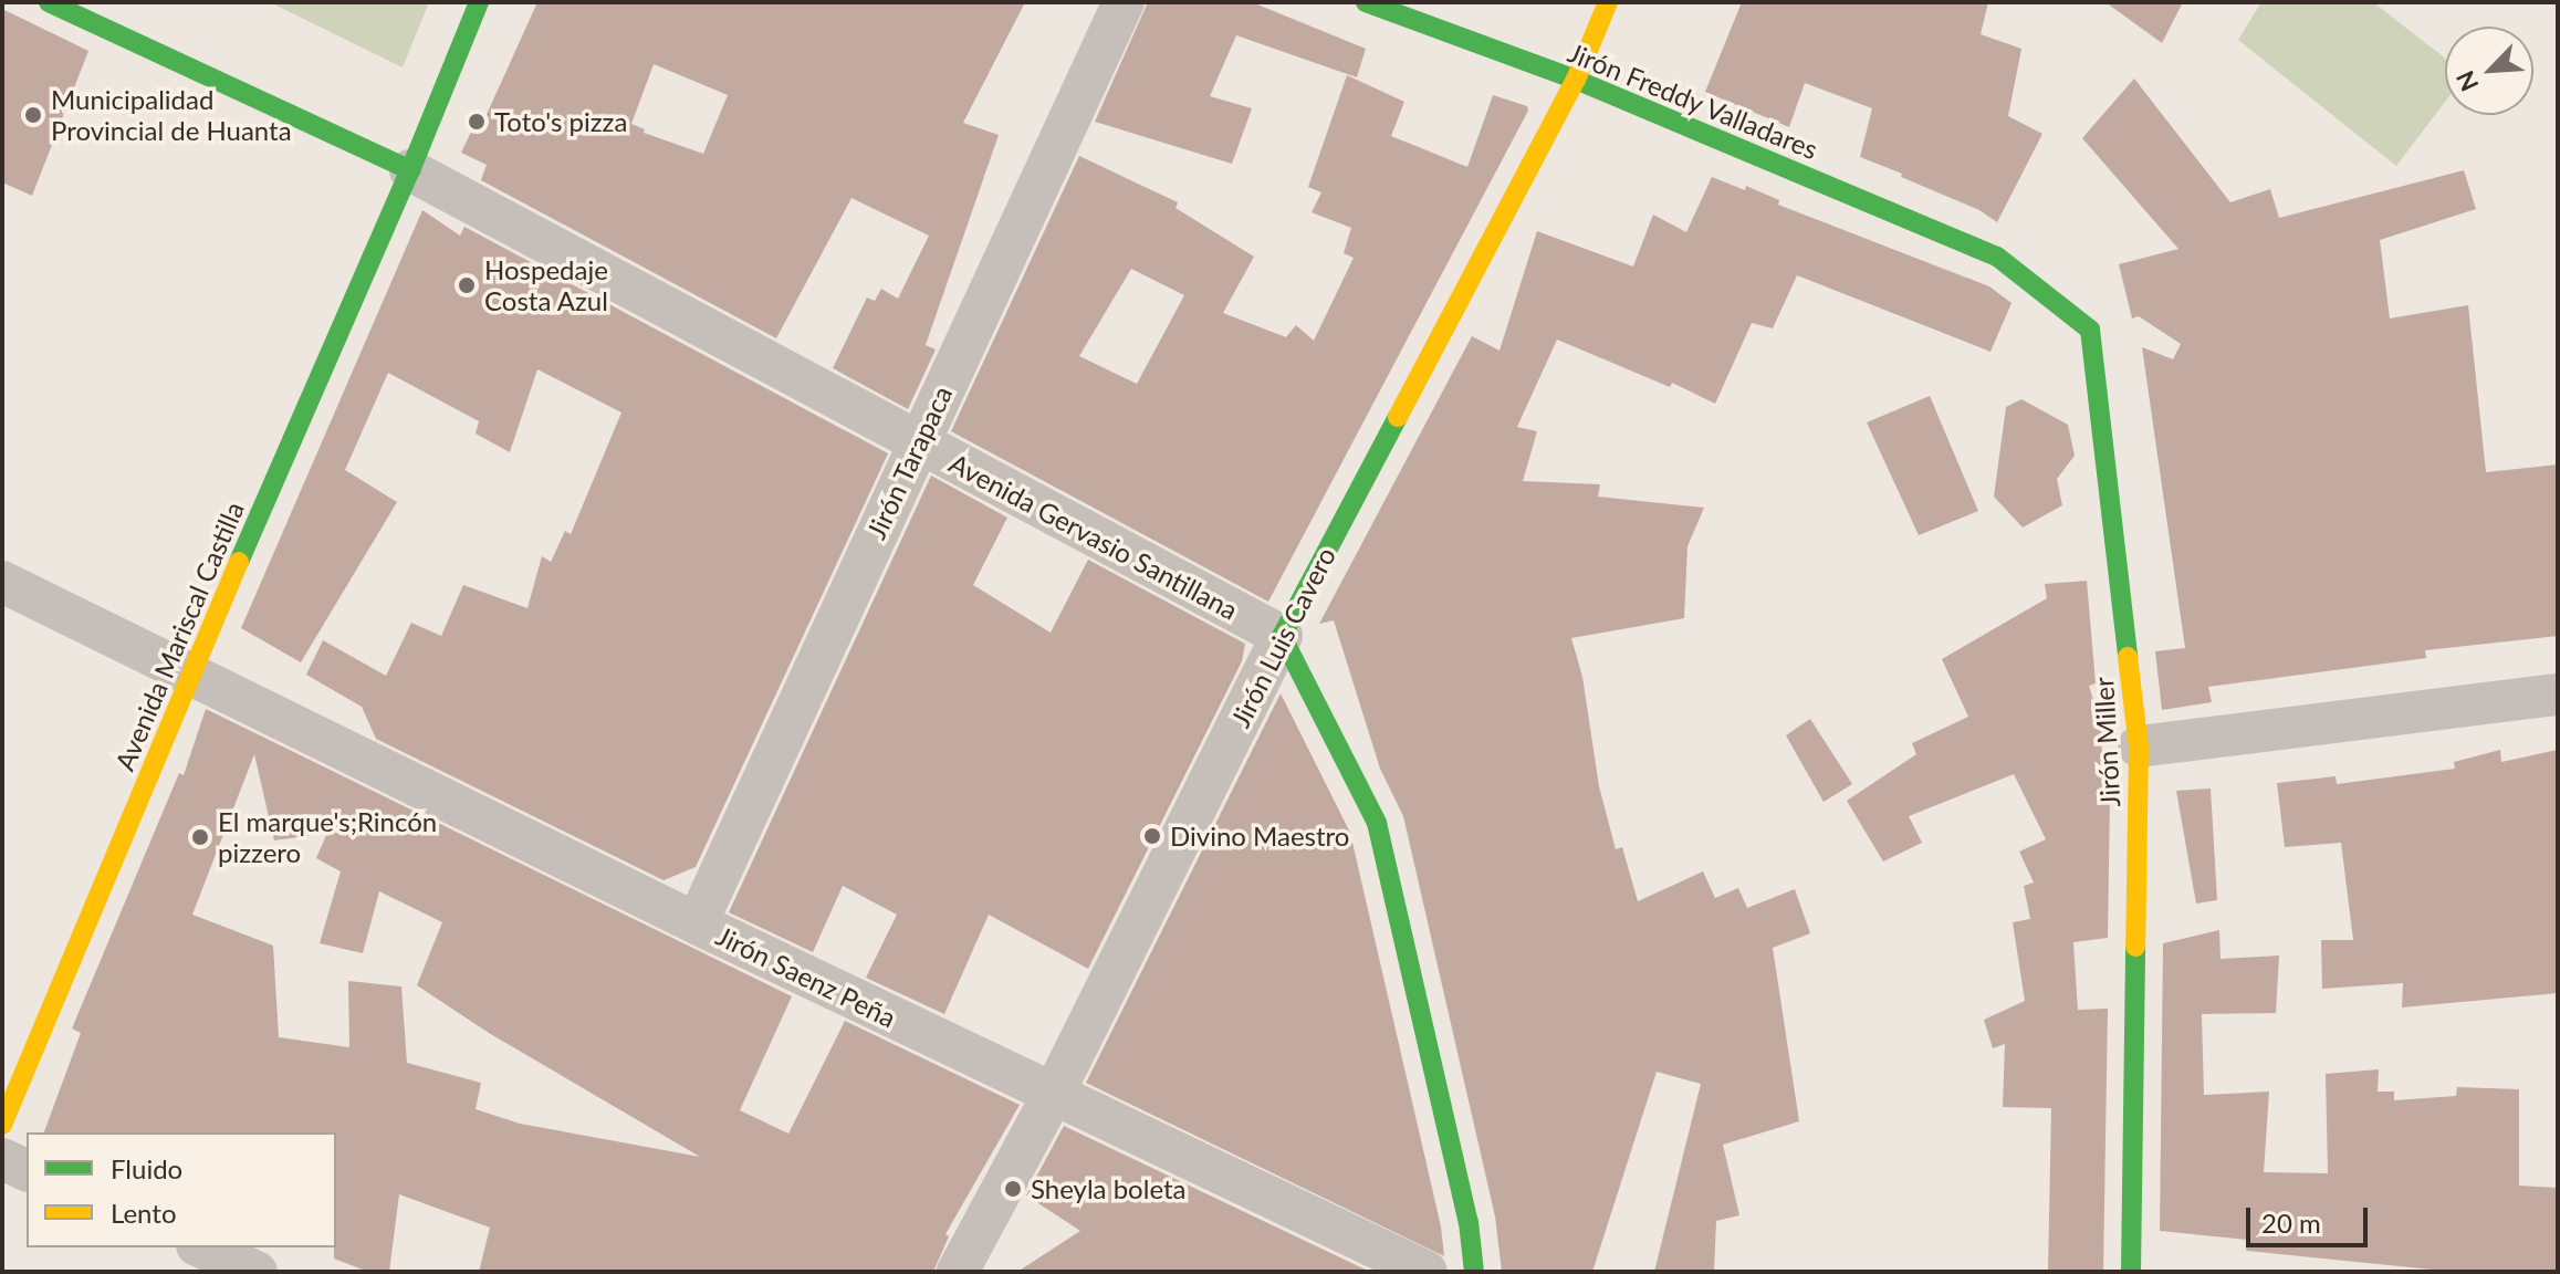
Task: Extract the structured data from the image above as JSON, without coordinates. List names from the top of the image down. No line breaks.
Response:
{"streets":{"main road":["Jirón Freddy Valladares","Avenida Mariscal Castilla","Jirón Luis Cavero","Jirón Miller"],"street":["Jirón Tarapaca","Avenida Gervasio Santillana","Jirón Saenz Peña"]},"crossings":[["Jirón Freddy Valladares","Jirón Luis Cavero"],["Jirón Freddy Valladares","Jirón Miller"],["Jirón Tarapaca","Avenida Gervasio Santillana"],["Jirón Tarapaca","Jirón Saenz Peña"],["Avenida Gervasio Santillana","Avenida Mariscal Castilla"],["Avenida Gervasio Santillana","Jirón Luis Cavero"],["Avenida Mariscal Castilla","Jirón Saenz Peña"],["Jirón Luis Cavero","Jirón Saenz Peña"]],"places":["Municipalidad Provincial de Huanta","Toto's pizza","Hospedaje Costa Azul","Divino Maestro","El marque's;Rincón pizzero","Sheyla boleta"],"legend":["Fluido","Lento"],"scale_bar":"20 m","north":"bottom left"}
